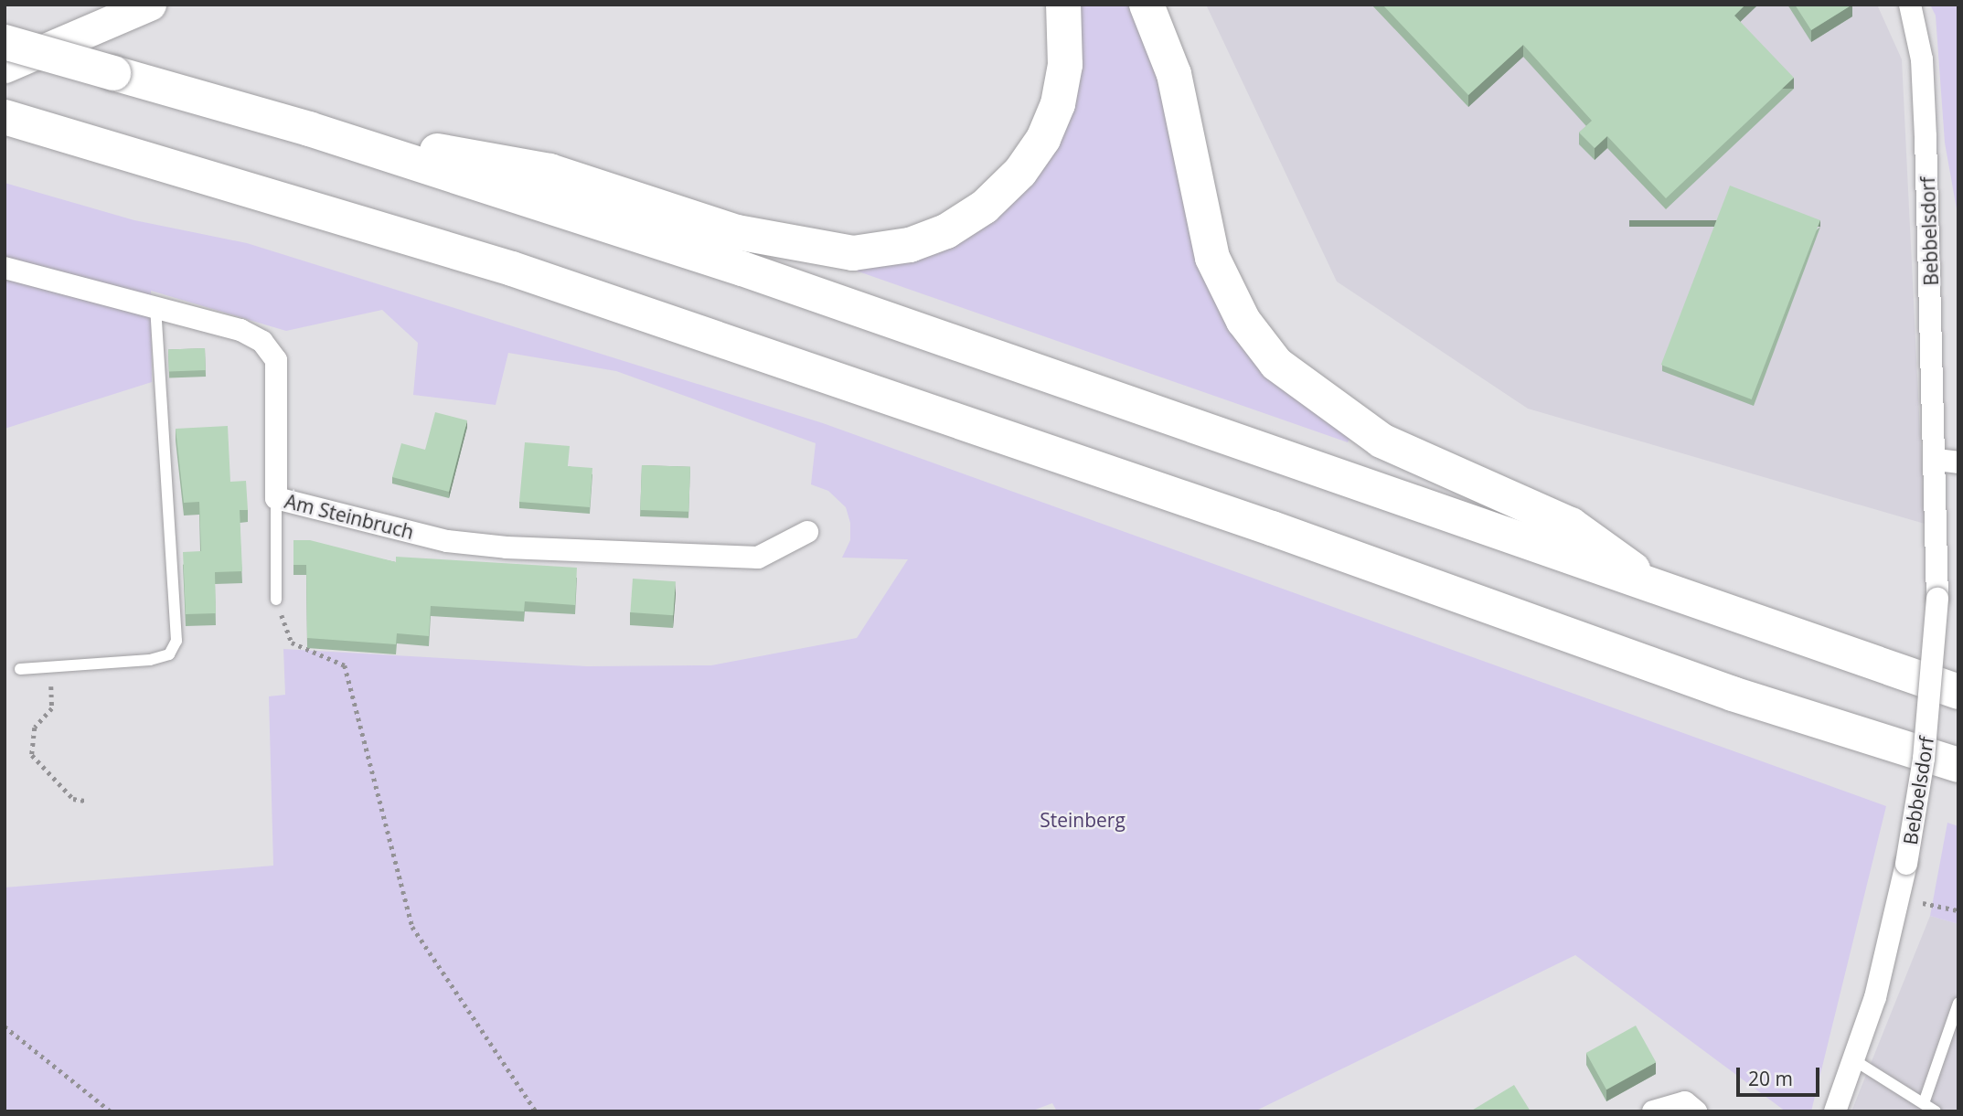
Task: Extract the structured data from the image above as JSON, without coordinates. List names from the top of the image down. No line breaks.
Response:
{"streets":{"street":["Bebbelsdorf","Am Steinbruch"]},"parks":["Steinberg"],"scale_bar":"20 m"}
